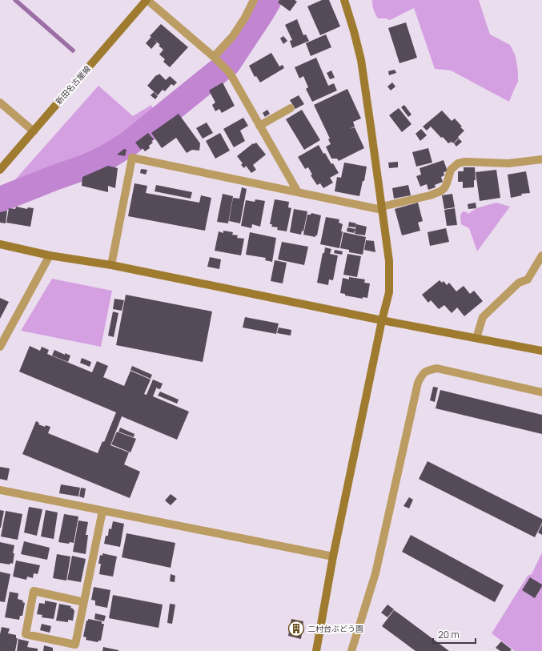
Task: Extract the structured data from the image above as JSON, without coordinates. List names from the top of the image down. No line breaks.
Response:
{"streets":{"street":["新田名古屋線"]},"places":{"building":["二村台ぶどう園"]},"scale_bar":"20 m"}
